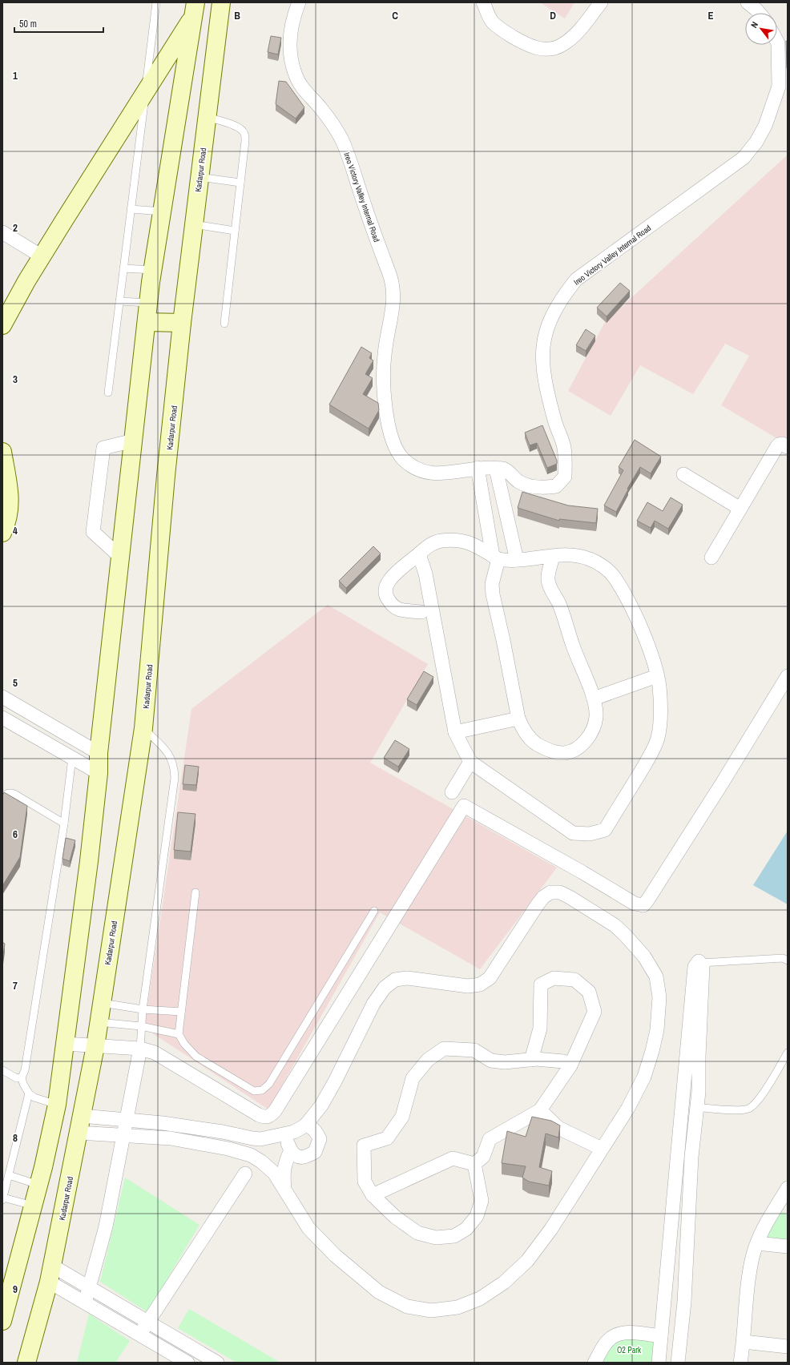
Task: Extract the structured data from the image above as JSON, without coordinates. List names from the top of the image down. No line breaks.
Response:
{"streets":{"street":["Kadarpur Road","Ireo Victory Valley Internal Road"]},"parks":["O2 Park"],"scale_bar":"50 m","north":"top left","grid":{"columns":["B","C","D","E"],"rows":["1","2","3","4","5","6","7","8","9"]}}
